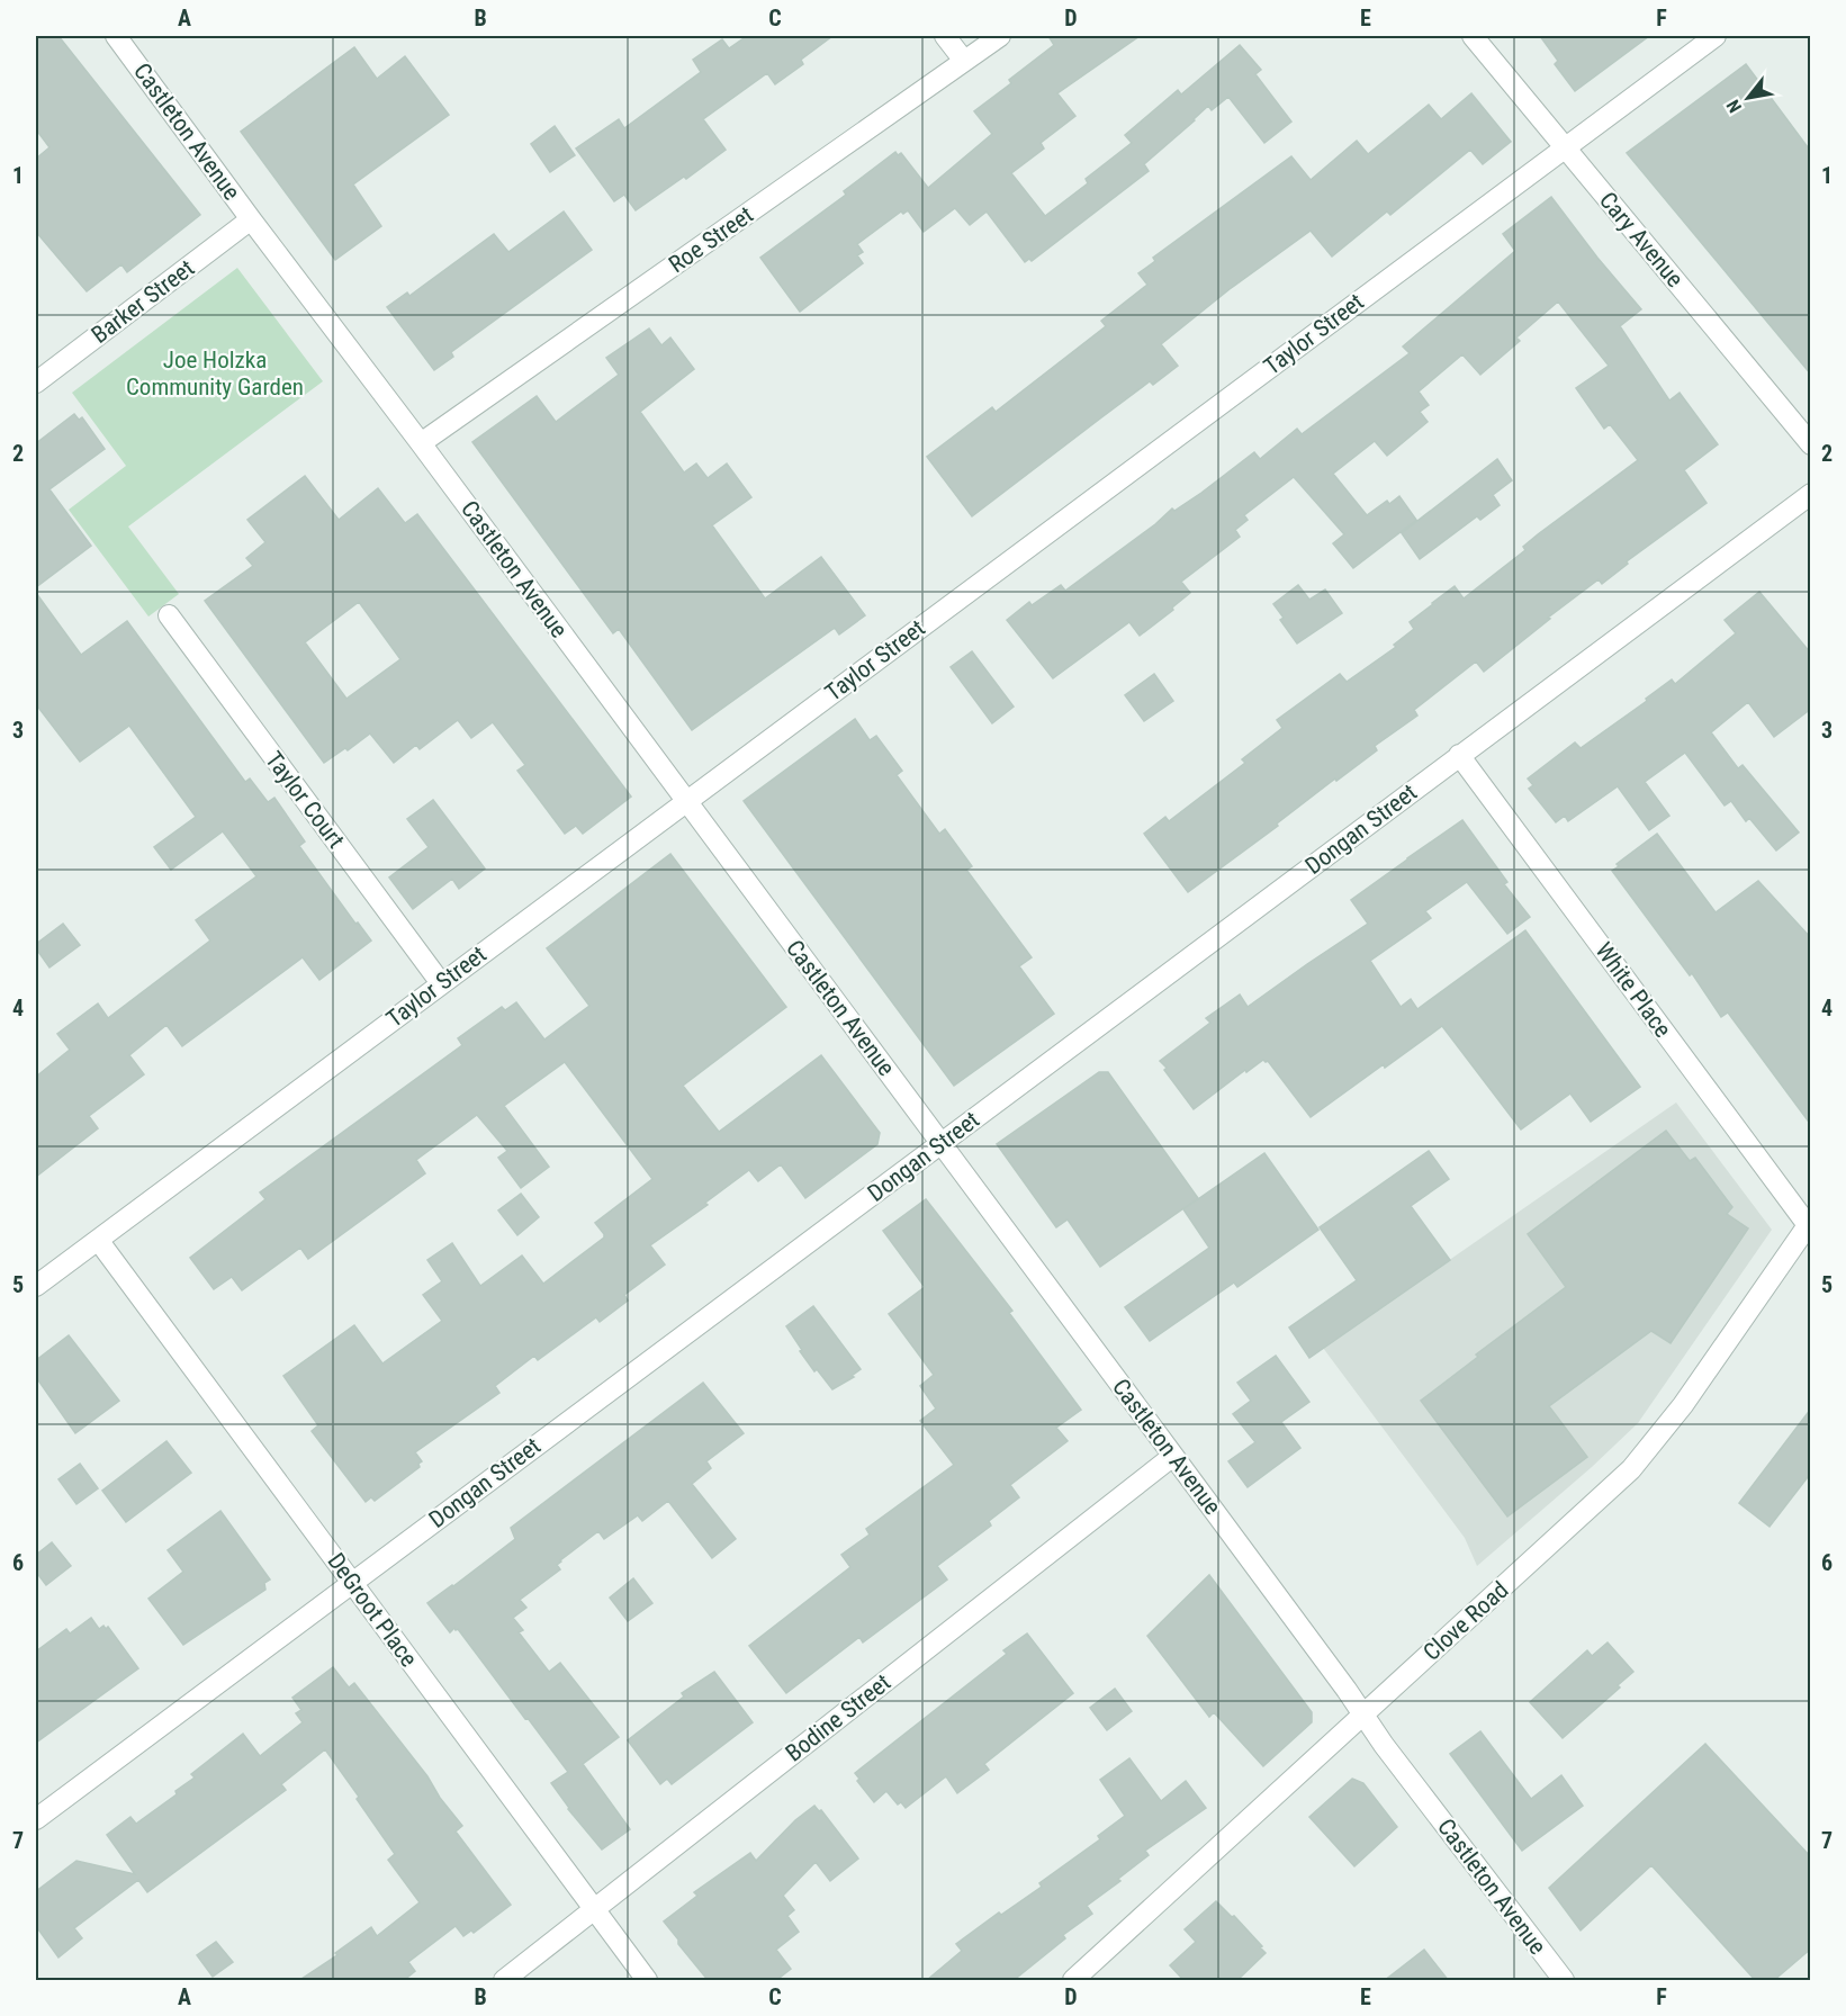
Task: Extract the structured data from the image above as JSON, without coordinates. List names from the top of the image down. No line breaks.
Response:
{"streets":{"street":["Castleton Avenue","Roe Street","Cary Avenue","Barker Street","Taylor Street","Taylor Court","Dongan Street","White Place","DeGroot Place","Clove Road","Bodine Street"]},"crossings":[["Castleton Avenue","Roe Street"],["Castleton Avenue","Barker Street"],["Castleton Avenue","Taylor Street"],["Castleton Avenue","Dongan Street"],["Castleton Avenue","Clove Road"],["Castleton Avenue","Bodine Street"],["Cary Avenue","Taylor Street"],["Taylor Street","Taylor Court"],["Taylor Street","DeGroot Place"],["Dongan Street","White Place"],["Dongan Street","DeGroot Place"],["White Place","Clove Road"],["DeGroot Place","Bodine Street"]],"parks":["Joe Holzka Community Garden"],"north":"bottom left","grid":{"columns":["A","B","C","D","E","F"],"rows":["1","2","3","4","5","6","7"]}}
